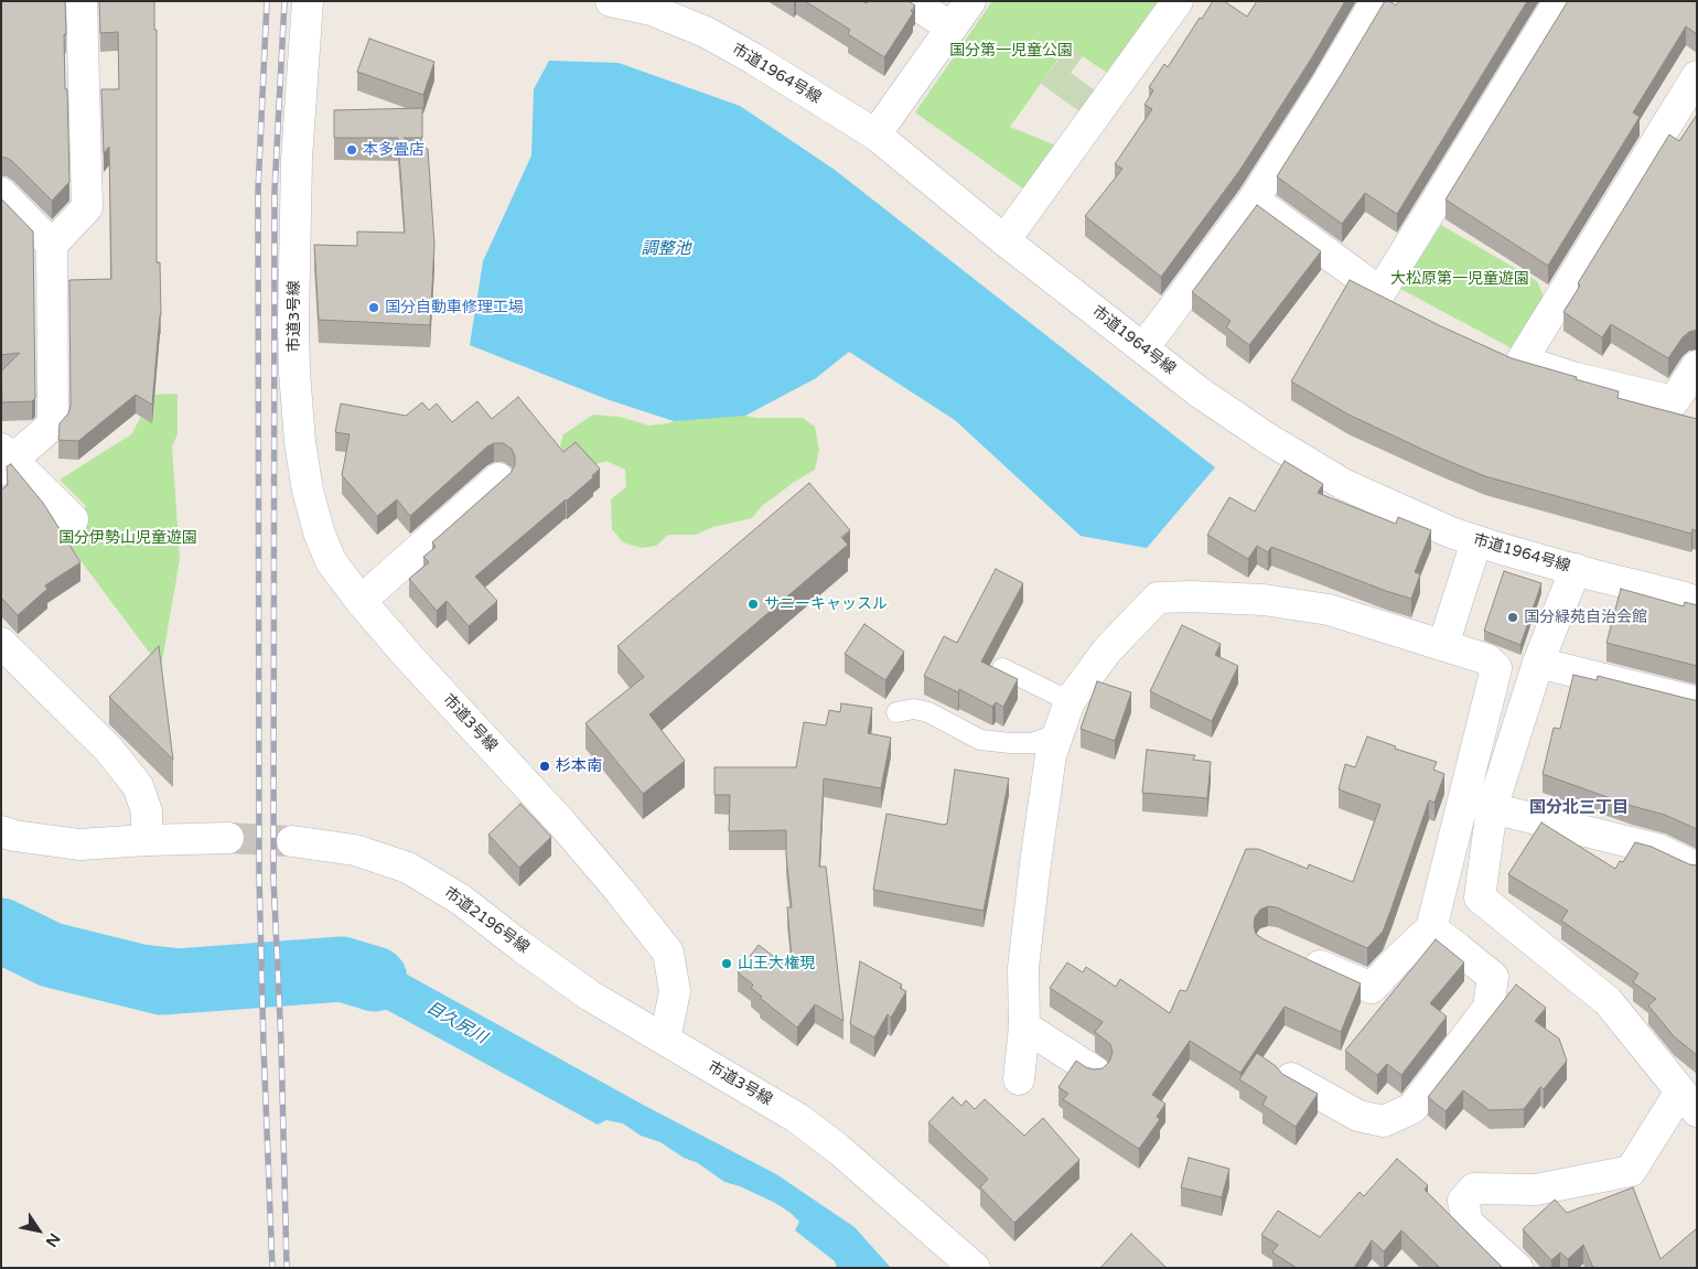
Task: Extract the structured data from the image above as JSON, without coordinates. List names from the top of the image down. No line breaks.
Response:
{"streets":{"street":["市道1964号線","市道3号線","市道2196号線"]},"crossings":[["市道3号線","市道2196号線"]],"districts":["国分北三丁目"],"water":["調整池","目久尻川"],"parks":["国分第一児童公園","大松原第一児童遊園","国分伊勢山児童遊園"],"places":["本多畳店","国分自動車修理工場","サニーキャッスル","国分緑苑自治会館","杉本南","山王大権現"],"north":"bottom right"}
